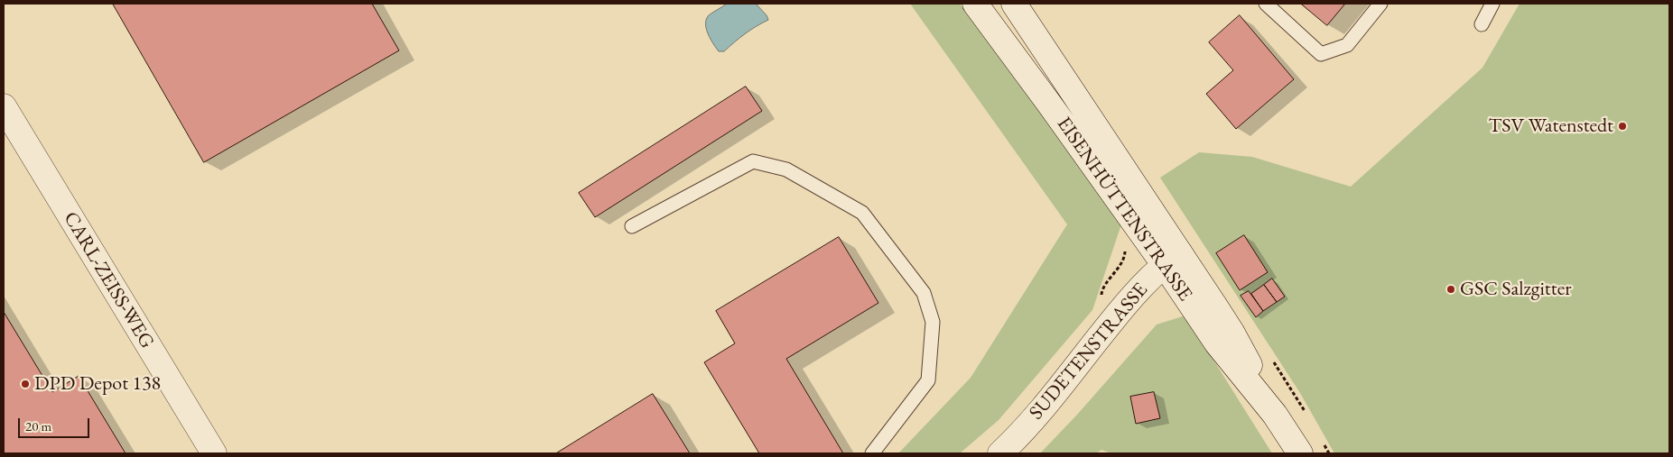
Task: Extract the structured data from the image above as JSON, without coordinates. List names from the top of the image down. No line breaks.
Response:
{"streets":{"street":["EISENHÜTTENSTRASSE","CARL-ZEISS-WEG","SUDETENSTRASSE"]},"crossings":[["EISENHÜTTENSTRASSE","SUDETENSTRASSE"]],"places":["TSV Watenstedt","GSC Salzgitter","DPD Depot 138"],"scale_bar":"20 m"}
